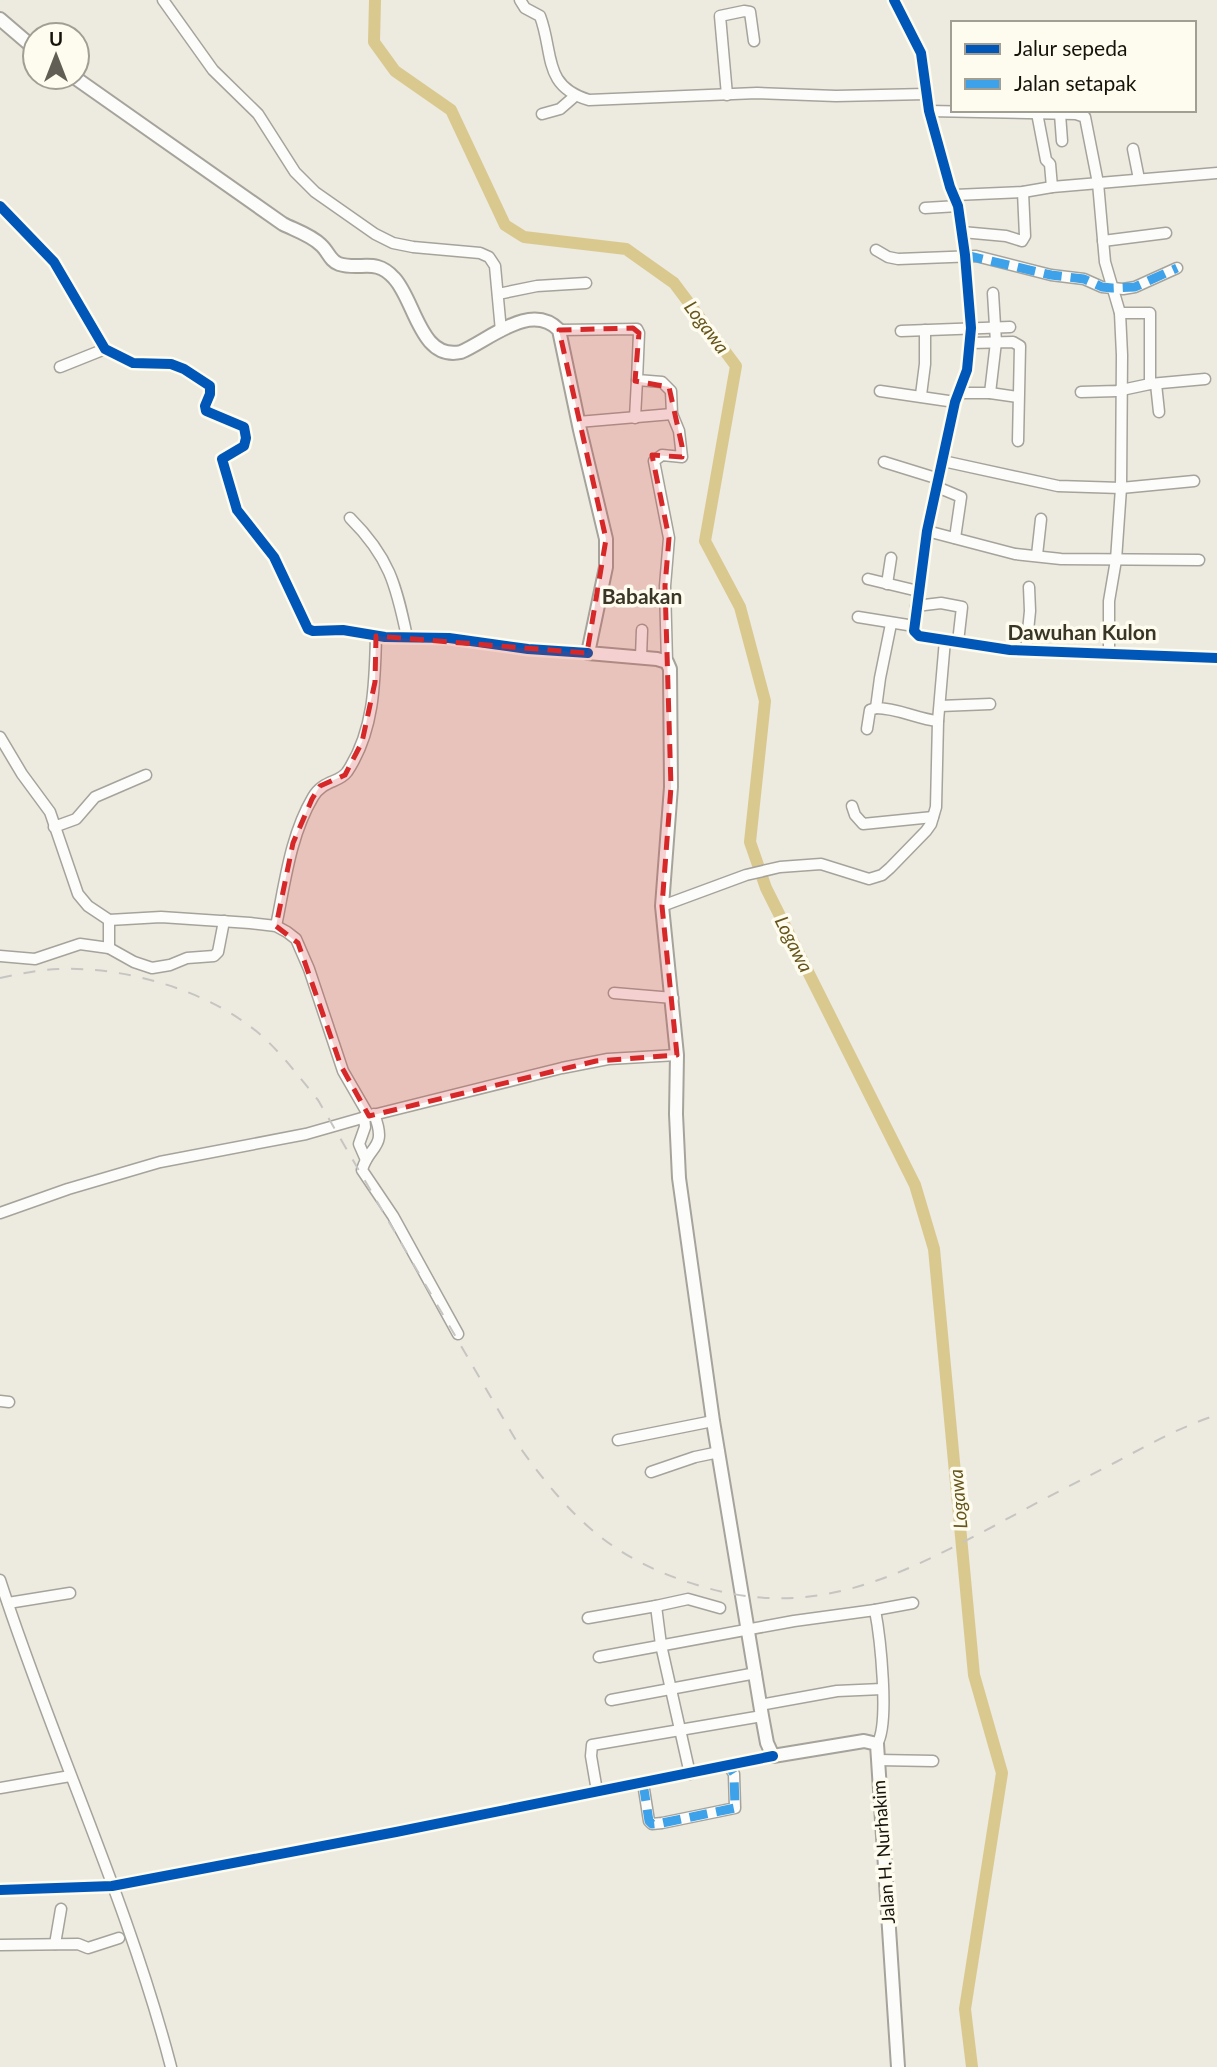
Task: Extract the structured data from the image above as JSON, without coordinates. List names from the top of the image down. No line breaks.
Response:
{"streets":{"main road":["Jalan H. Nurhakim"]},"districts":["Babakan","Dawuhan Kulon"],"water":["Logawa"],"legend":["Jalur sepeda","Jalan setapak"],"north":"top"}
